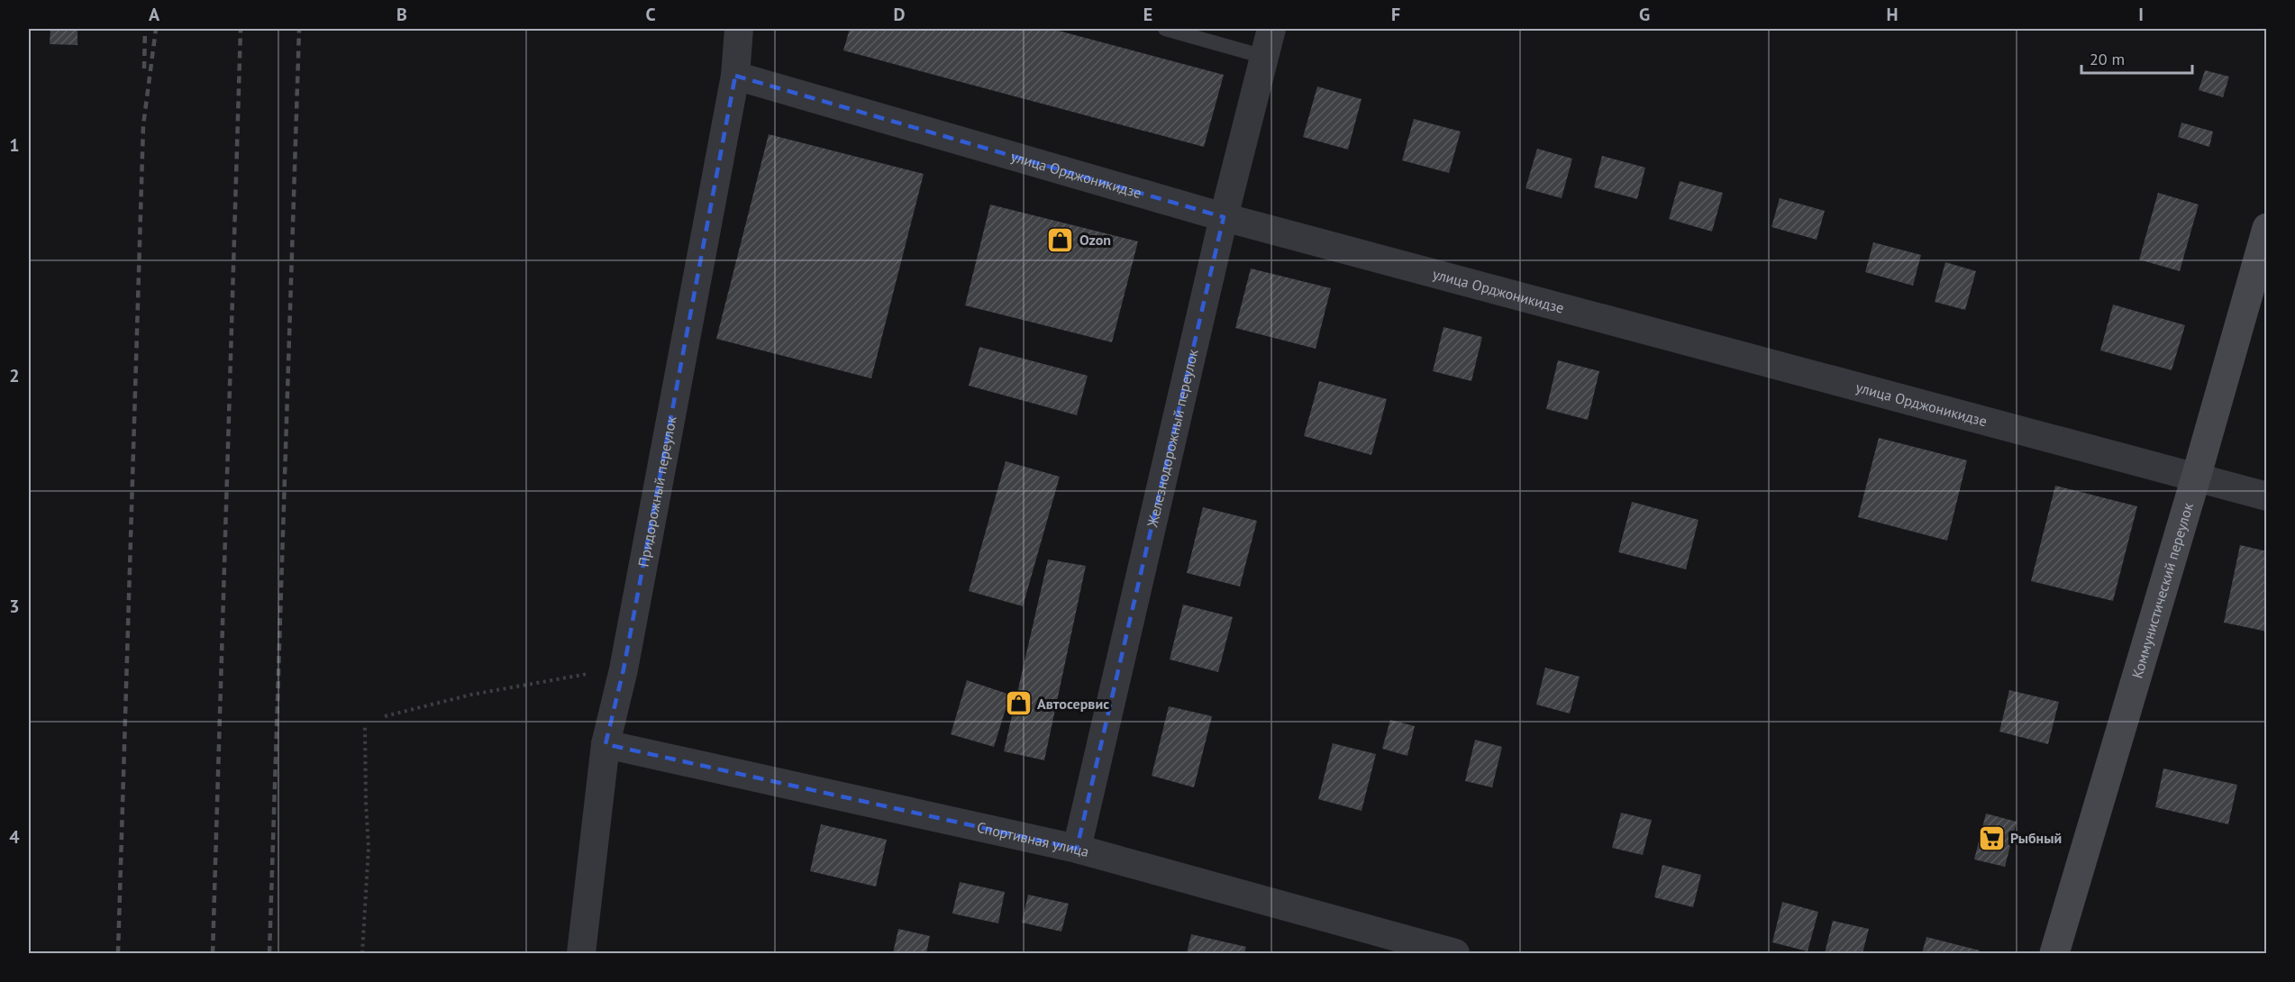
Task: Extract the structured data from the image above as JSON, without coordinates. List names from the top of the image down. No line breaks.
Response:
{"streets":{"street":["улица Орджоникидзе","Железнодорожный переулок","Придорожный переулок","Коммунистический переулок","Спортивная улица"]},"crossings":[["улица Орджоникидзе","Железнодорожный переулок"],["улица Орджоникидзе","Придорожный переулок"],["улица Орджоникидзе","Коммунистический переулок"],["Железнодорожный переулок","Спортивная улица"],["Придорожный переулок","Спортивная улица"]],"places":{"shop":["Ozon","Автосервис"],"supermarket":["Рыбный"]},"scale_bar":"20 m","grid":{"columns":["A","B","C","D","E","F","G","H","I"],"rows":["1","2","3","4"]}}
